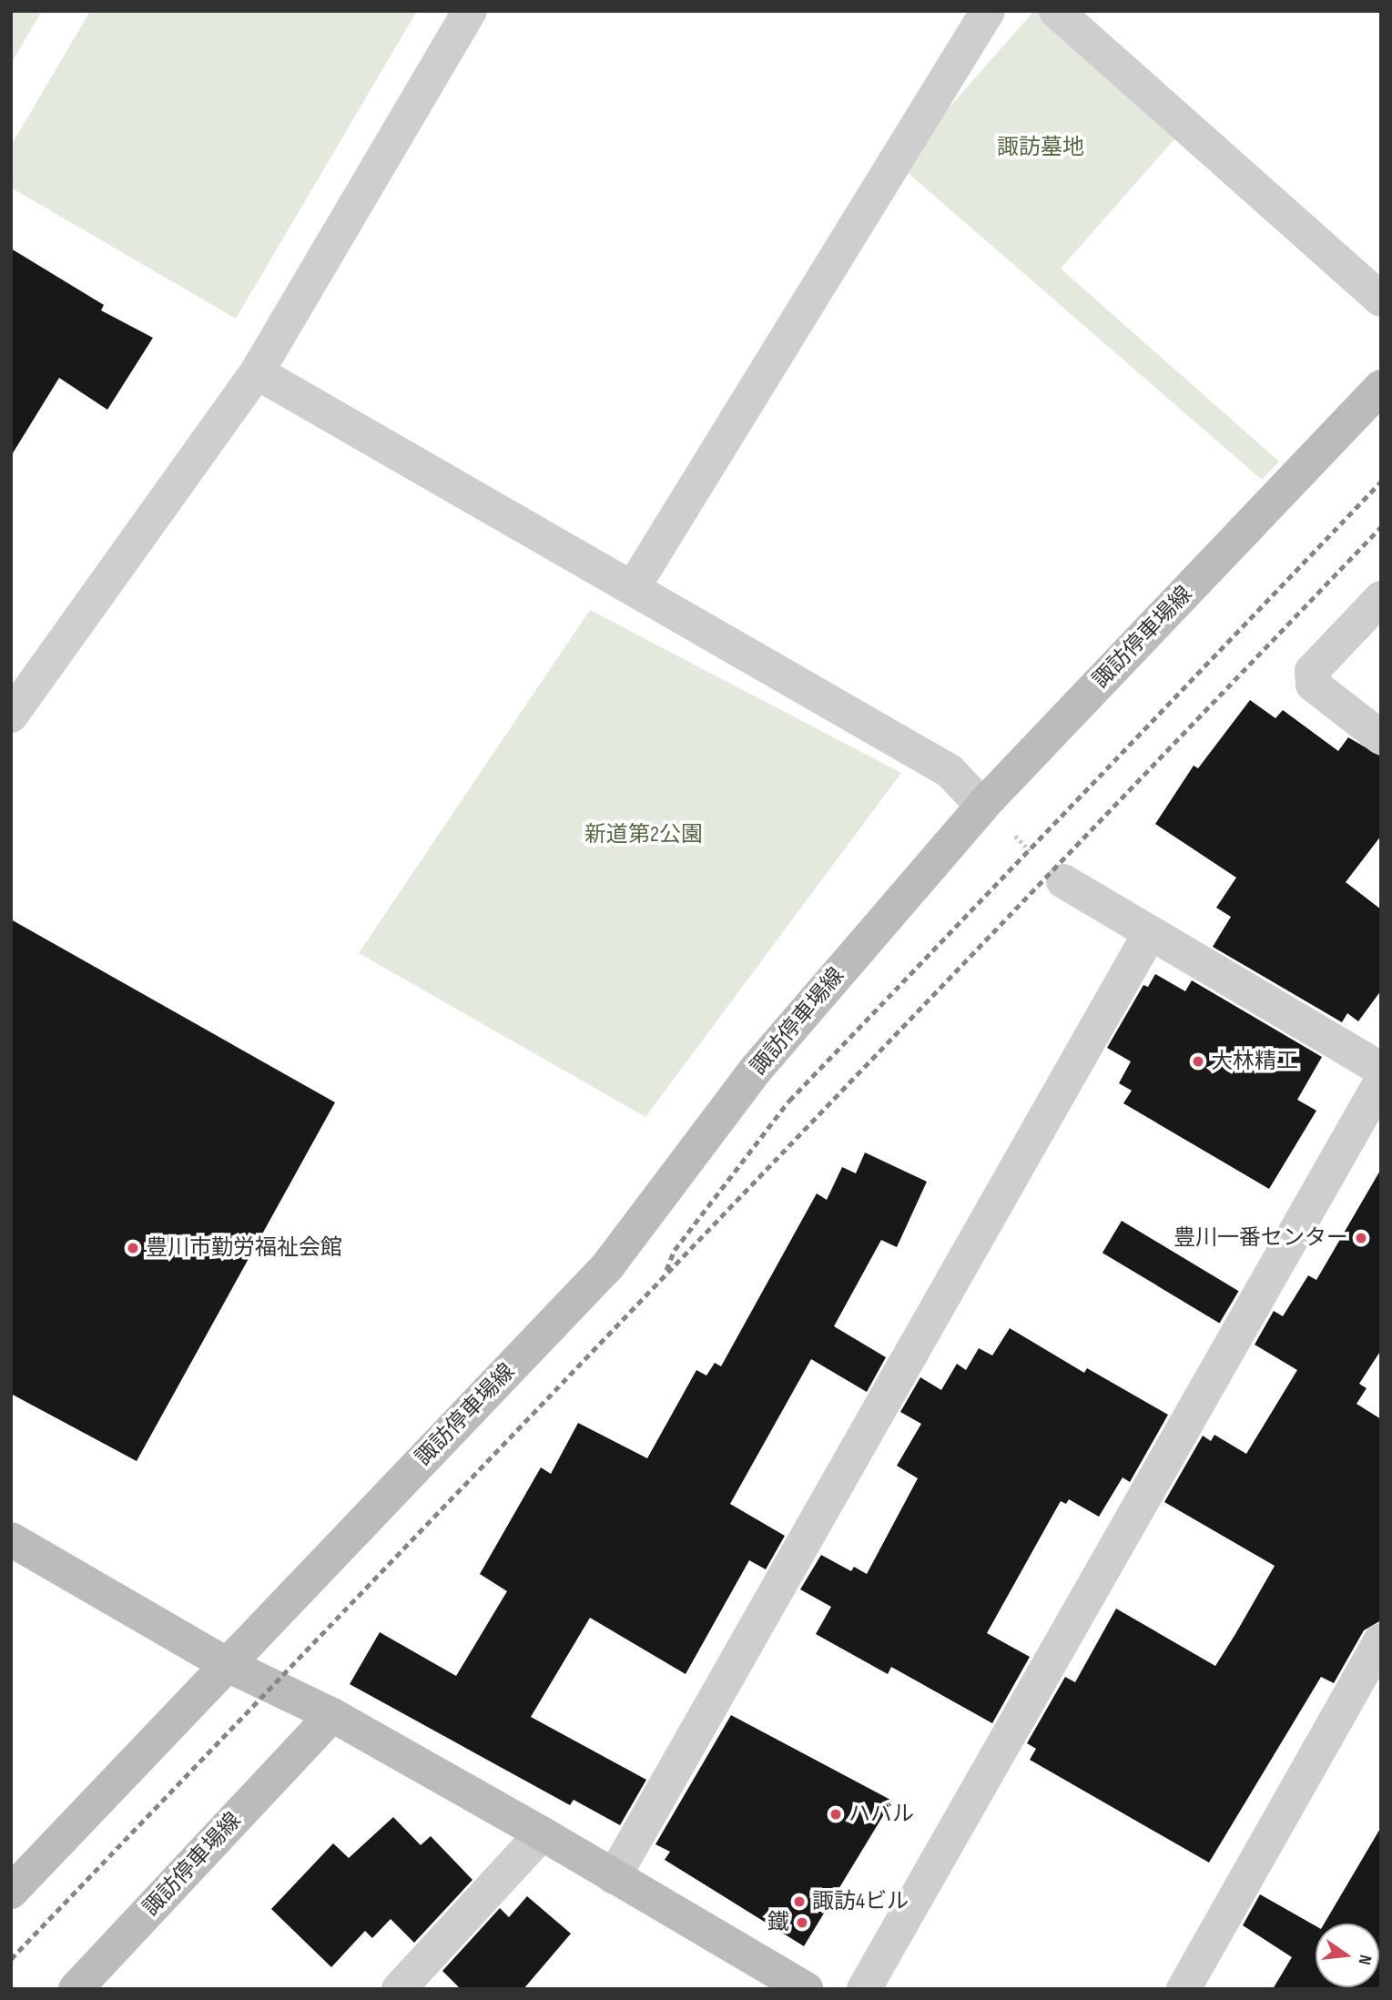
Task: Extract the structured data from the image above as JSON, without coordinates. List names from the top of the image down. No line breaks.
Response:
{"streets":{"main road":["諏訪停車場線"]},"parks":["諏訪墓地","新道第2公園"],"places":["大林精工","豊川一番センター","豊川市勤労福祉会館","ハバル","諏訪4ビル","鐵"],"north":"right"}
